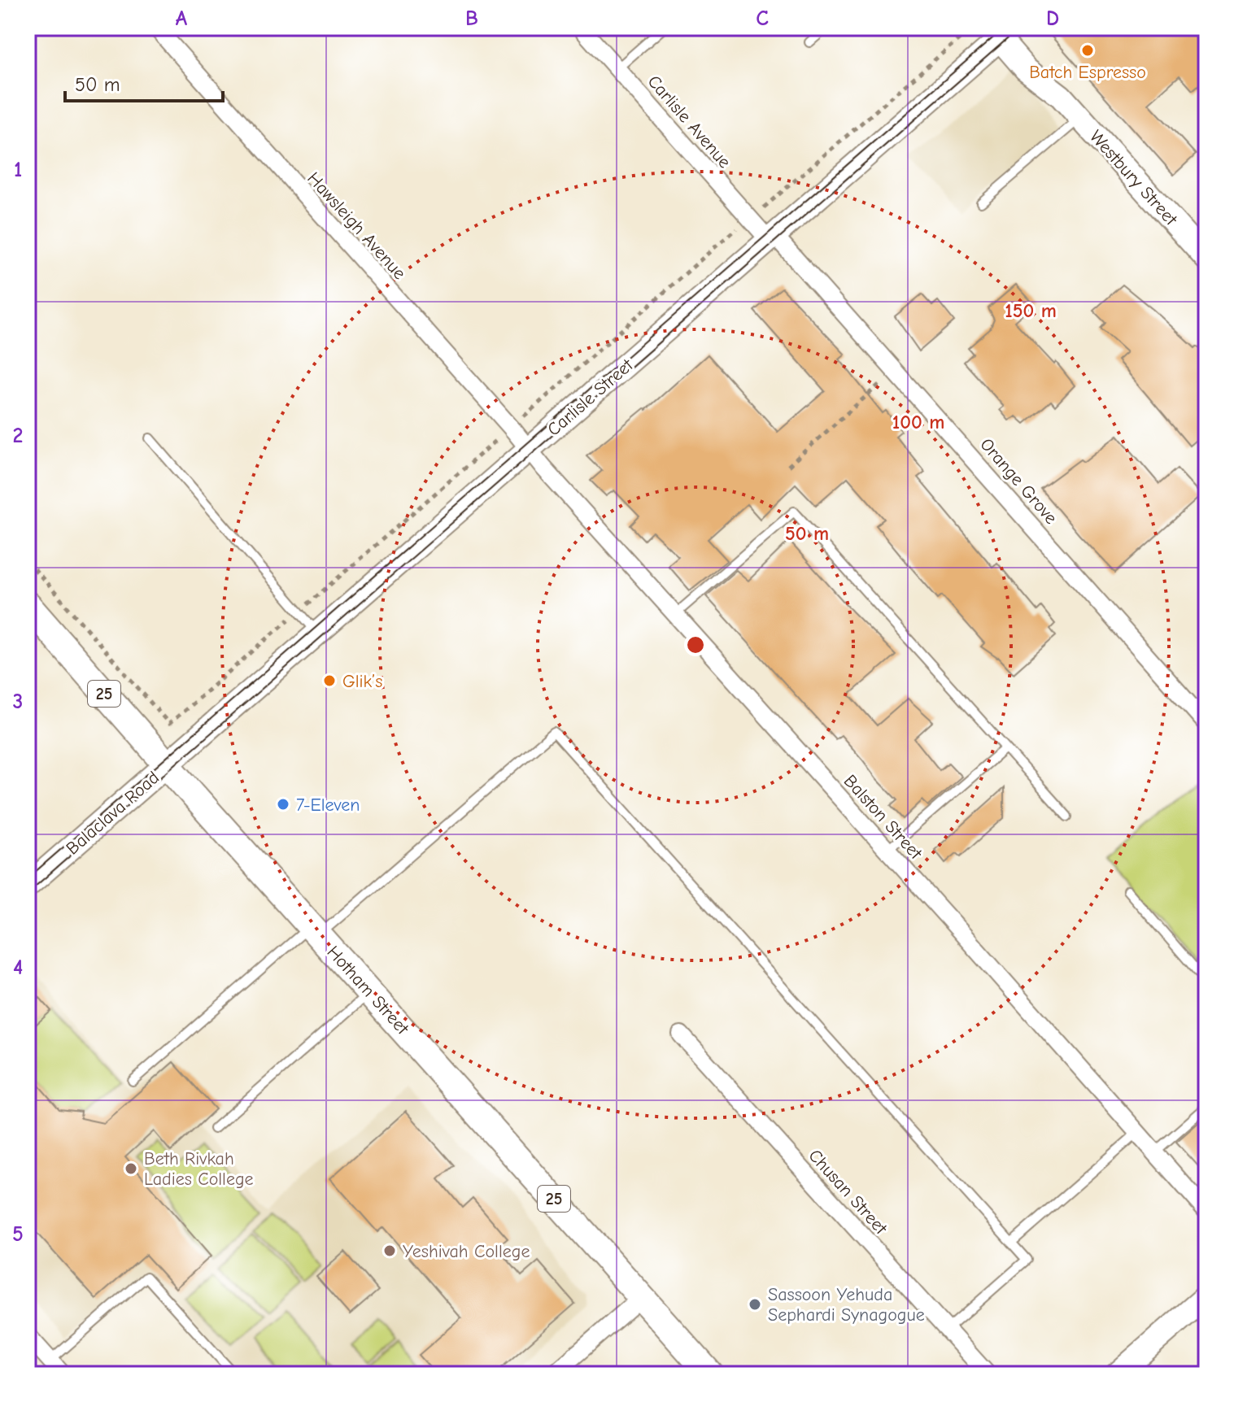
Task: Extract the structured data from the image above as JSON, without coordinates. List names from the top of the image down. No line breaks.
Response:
{"streets":{"main road":["Westbury Street","Carlisle Street","25","Balaclava Road","Hotham Street"],"street":["Carlisle Avenue","Hawsleigh Avenue","Orange Grove","Balston Street","Chusan Street"]},"crossings":[["Carlisle Avenue","Carlisle Street"],["Carlisle Avenue","Orange Grove"],["Westbury Street","Carlisle Street"],["Hawsleigh Avenue","Carlisle Street"],["Hawsleigh Avenue","Balston Street"],["Carlisle Street","Orange Grove"],["Carlisle Street","Balaclava Road"],["Carlisle Street","Balston Street"],["Carlisle Street","Hotham Street"],["Balaclava Road","Hotham Street"]],"places":["Batch Espresso","Glik’s","7-Eleven","Beth Rivkah Ladies College","Yeshivah College","Sassoon Yehuda Sephardi Synagogue"],"scale_bar":"50 m","grid":{"columns":["A","B","C","D"],"rows":["1","2","3","4","5"]},"rings":["150 m","100 m","50 m"]}
